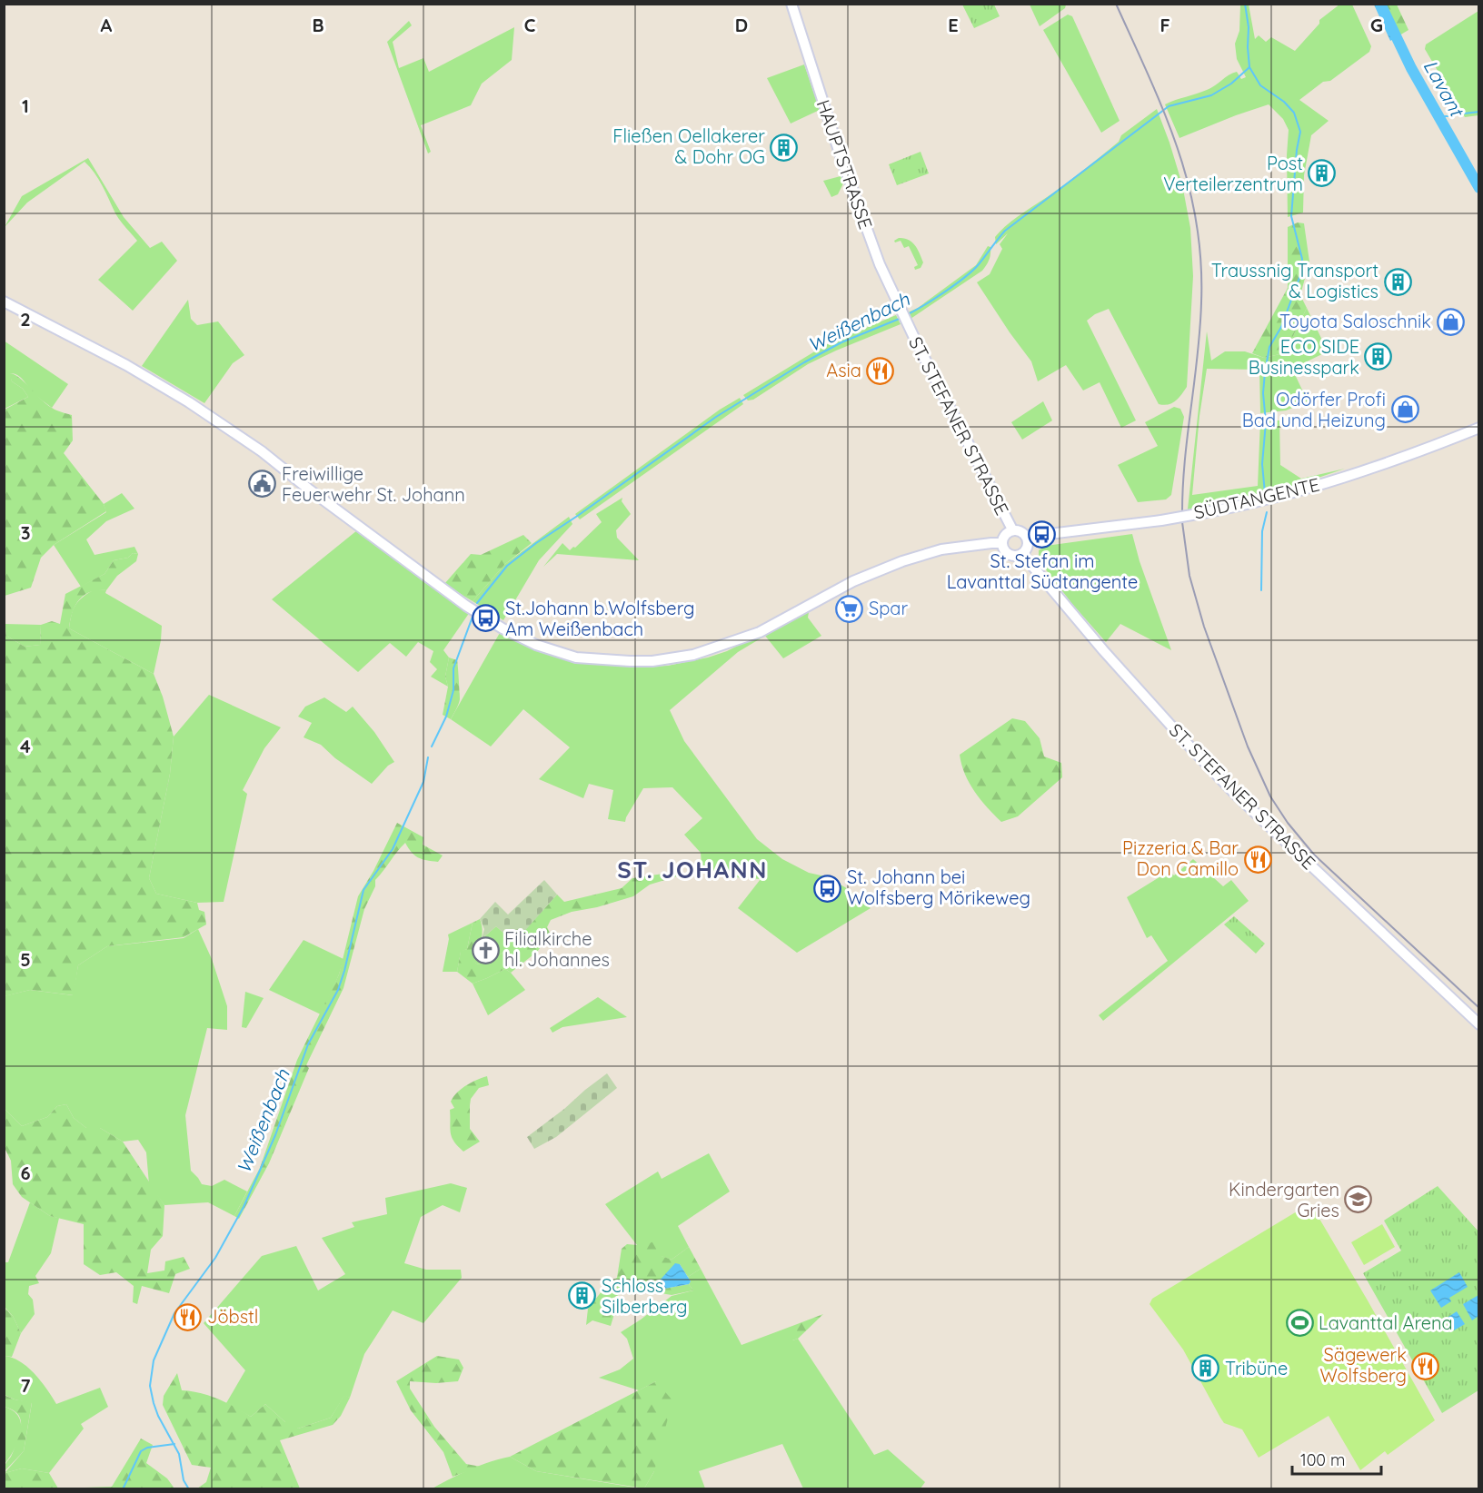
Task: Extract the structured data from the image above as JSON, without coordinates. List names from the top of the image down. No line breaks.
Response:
{"streets":{"main road":["HAUPTSTRASSE","ST. STEFANER STRASSE","SÜDTANGENTE"]},"crossings":[["HAUPTSTRASSE","ST. STEFANER STRASSE"],["ST. STEFANER STRASSE","SÜDTANGENTE"]],"districts":["ST. JOHANN"],"water":["Lavant","Weißenbach"],"places":{"building":["Fließen Oellakerer & Dohr OG","Post Verteilerzentrum","Traussnig Transport & Logistics","ECO SIDE Businesspark","Schloss Silberberg","Tribüne"],"shop":["Toyota Saloschnik","Odörfer Profi Bad und Heizung"],"restaurant":["Asia","Pizzeria & Bar Don Camillo","Jöbstl","Sägewerk Wolfsberg"],"public building":["Freiwillige Feuerwehr St. Johann"],"bus stop":["St. Stefan im Lavanttal Südtangente","St.Johann b.Wolfsberg Am Weißenbach","St. Johann bei Wolfsberg Mörikeweg"],"supermarket":["Spar"],"church":["Filialkirche hl. Johannes"],"school or university":["Kindergarten Gries"],"sports":["Lavanttal Arena"]},"scale_bar":"100 m","grid":{"columns":["A","B","C","D","E","F","G"],"rows":["1","2","3","4","5","6","7"]}}
